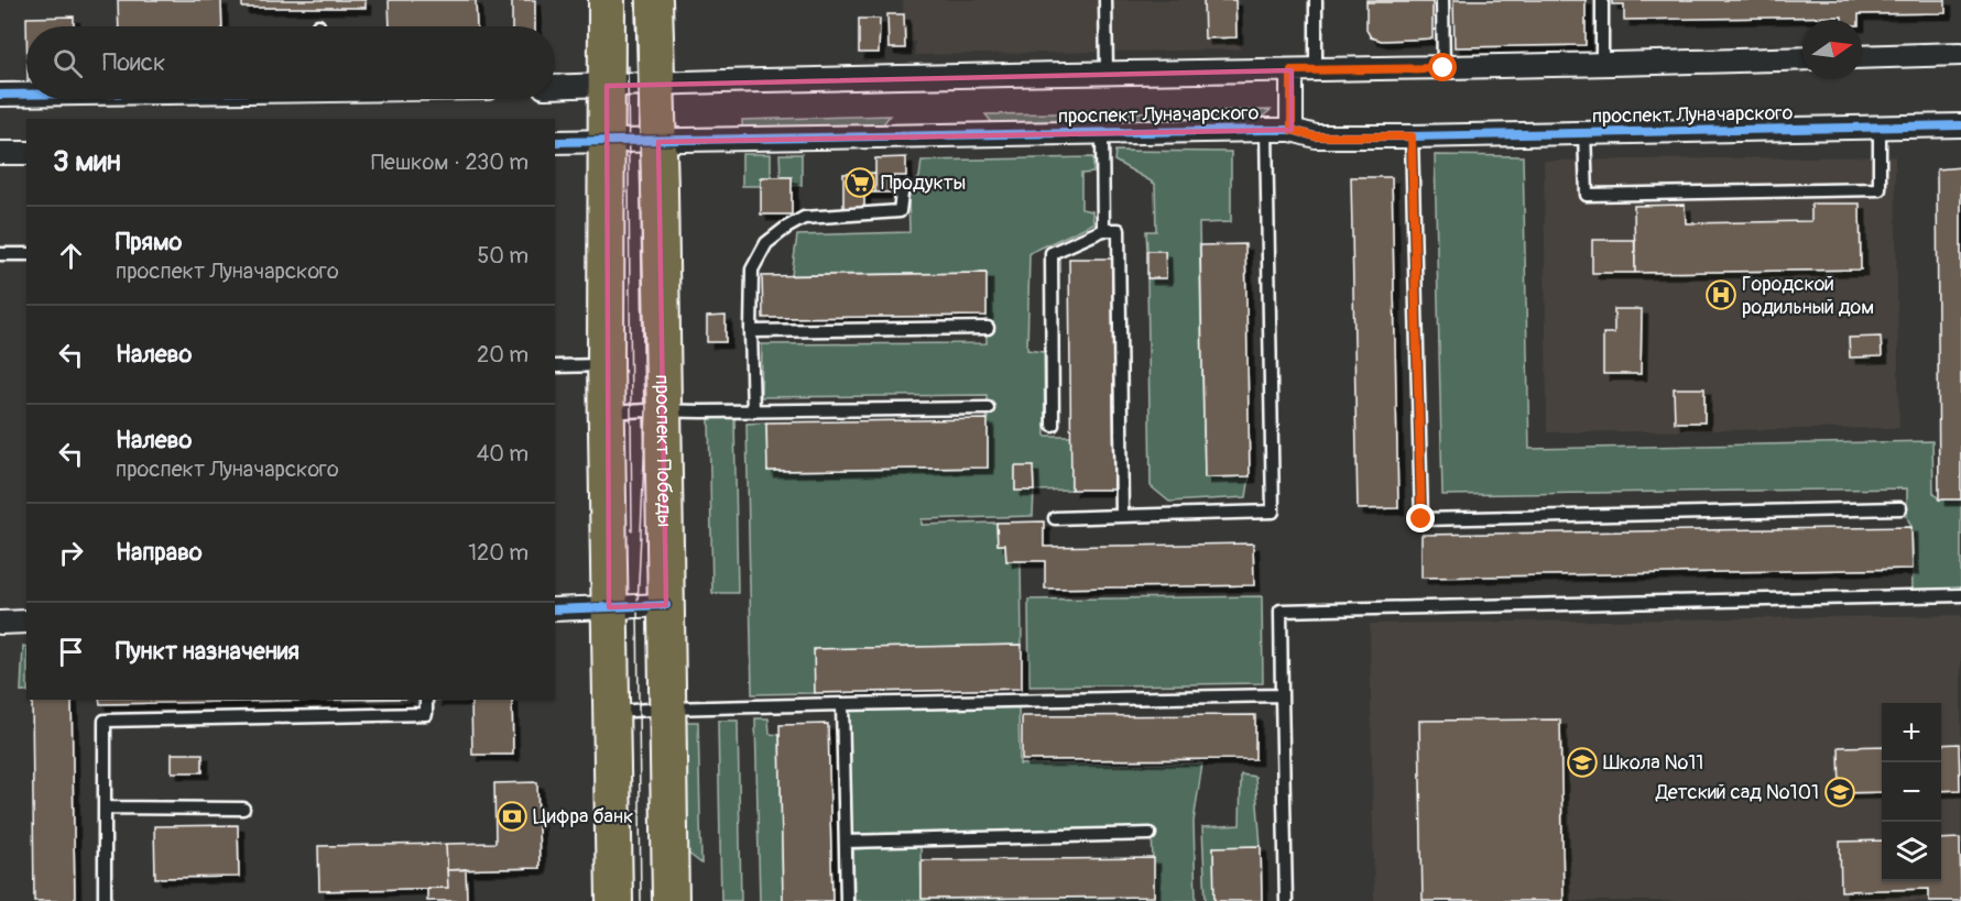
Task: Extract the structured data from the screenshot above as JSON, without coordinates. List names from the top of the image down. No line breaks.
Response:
{"streets":{"main road":["проспект Победы"],"street":["проспект Луначарского"]},"crossings":[["проспект Луначарского","проспект Победы"]],"places":{"supermarket":["Продукты"],"hospital":["Городской родильный дом"],"school or university":["Школа №11","Детский сад №101"],"bank":["Цифра банк"]},"north":"right","page":{"search":"Поиск","heading":["3 мин","Пешком · 230 m"],"list":[["Прямо","проспект Луначарского","50 m"],["Налево","20 m"],["Налево","проспект Луначарского","40 m"],["Направо","120 m"],"Пункт назначения"],"map_buttons":["+","−"]}}
